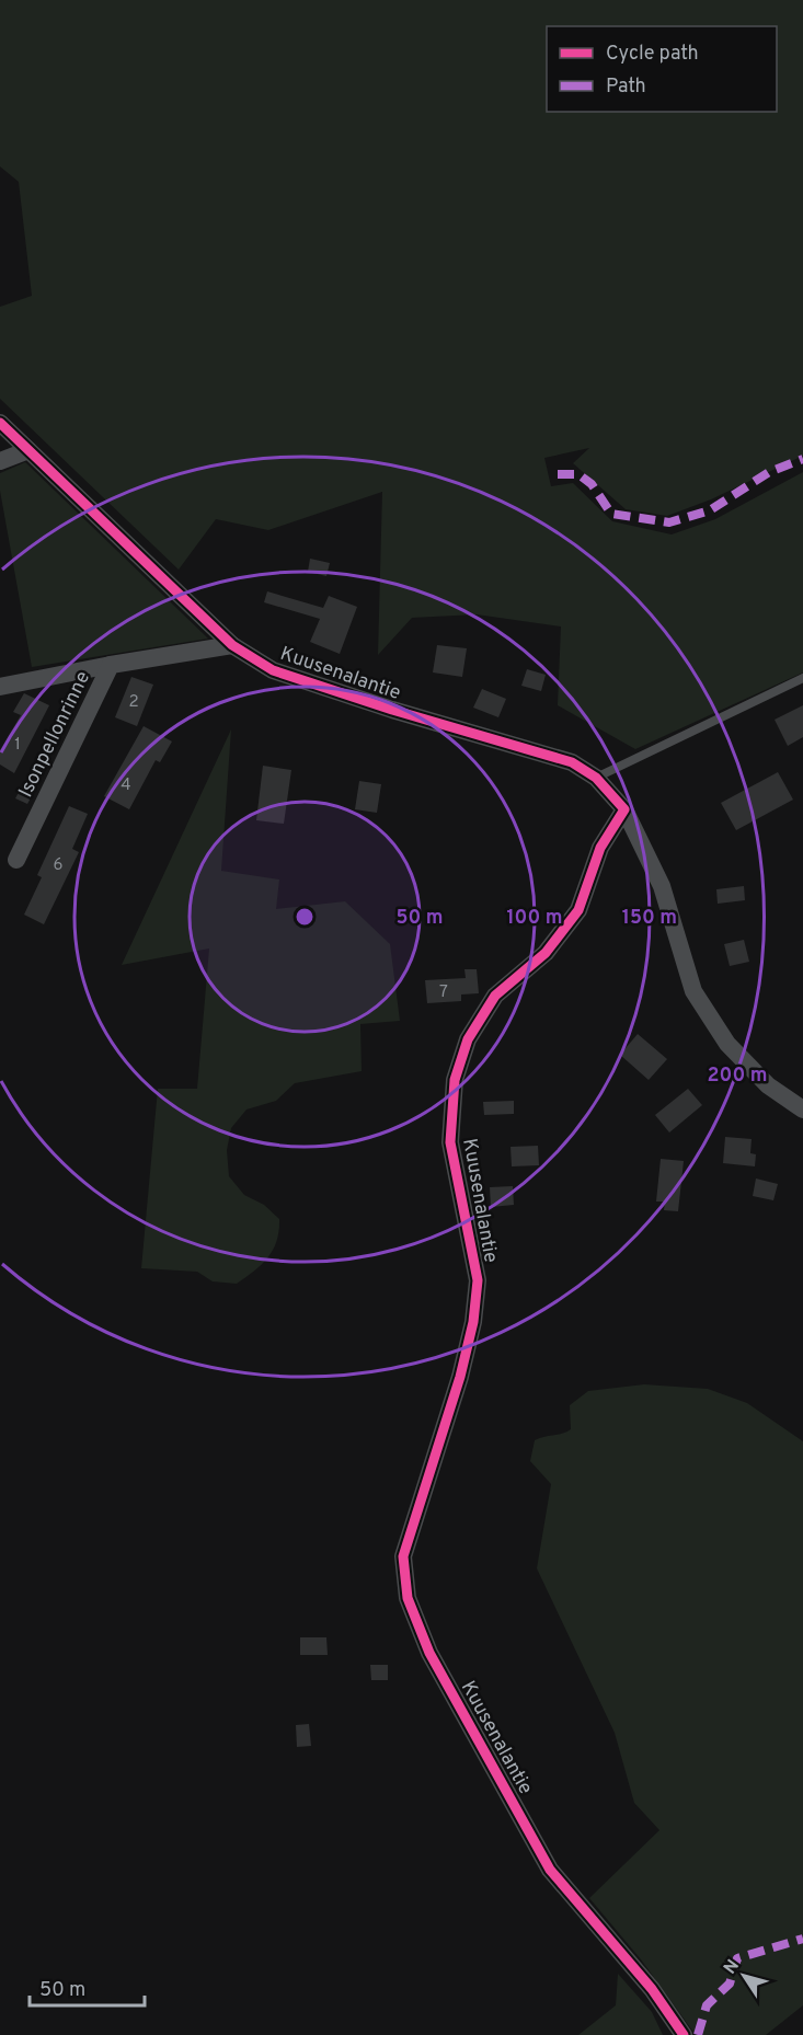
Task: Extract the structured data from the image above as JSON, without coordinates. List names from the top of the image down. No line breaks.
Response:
{"streets":{"street":["Kuusenalantie","Isonpellonrinne"]},"crossings":[["Kuusenalantie","Isonpellonrinne"]],"house_numbers":["2","1","4","6","7"],"legend":["Cycle path","Path"],"scale_bar":"50 m","north":"top left","rings":["50 m","100 m","150 m","200 m"]}
